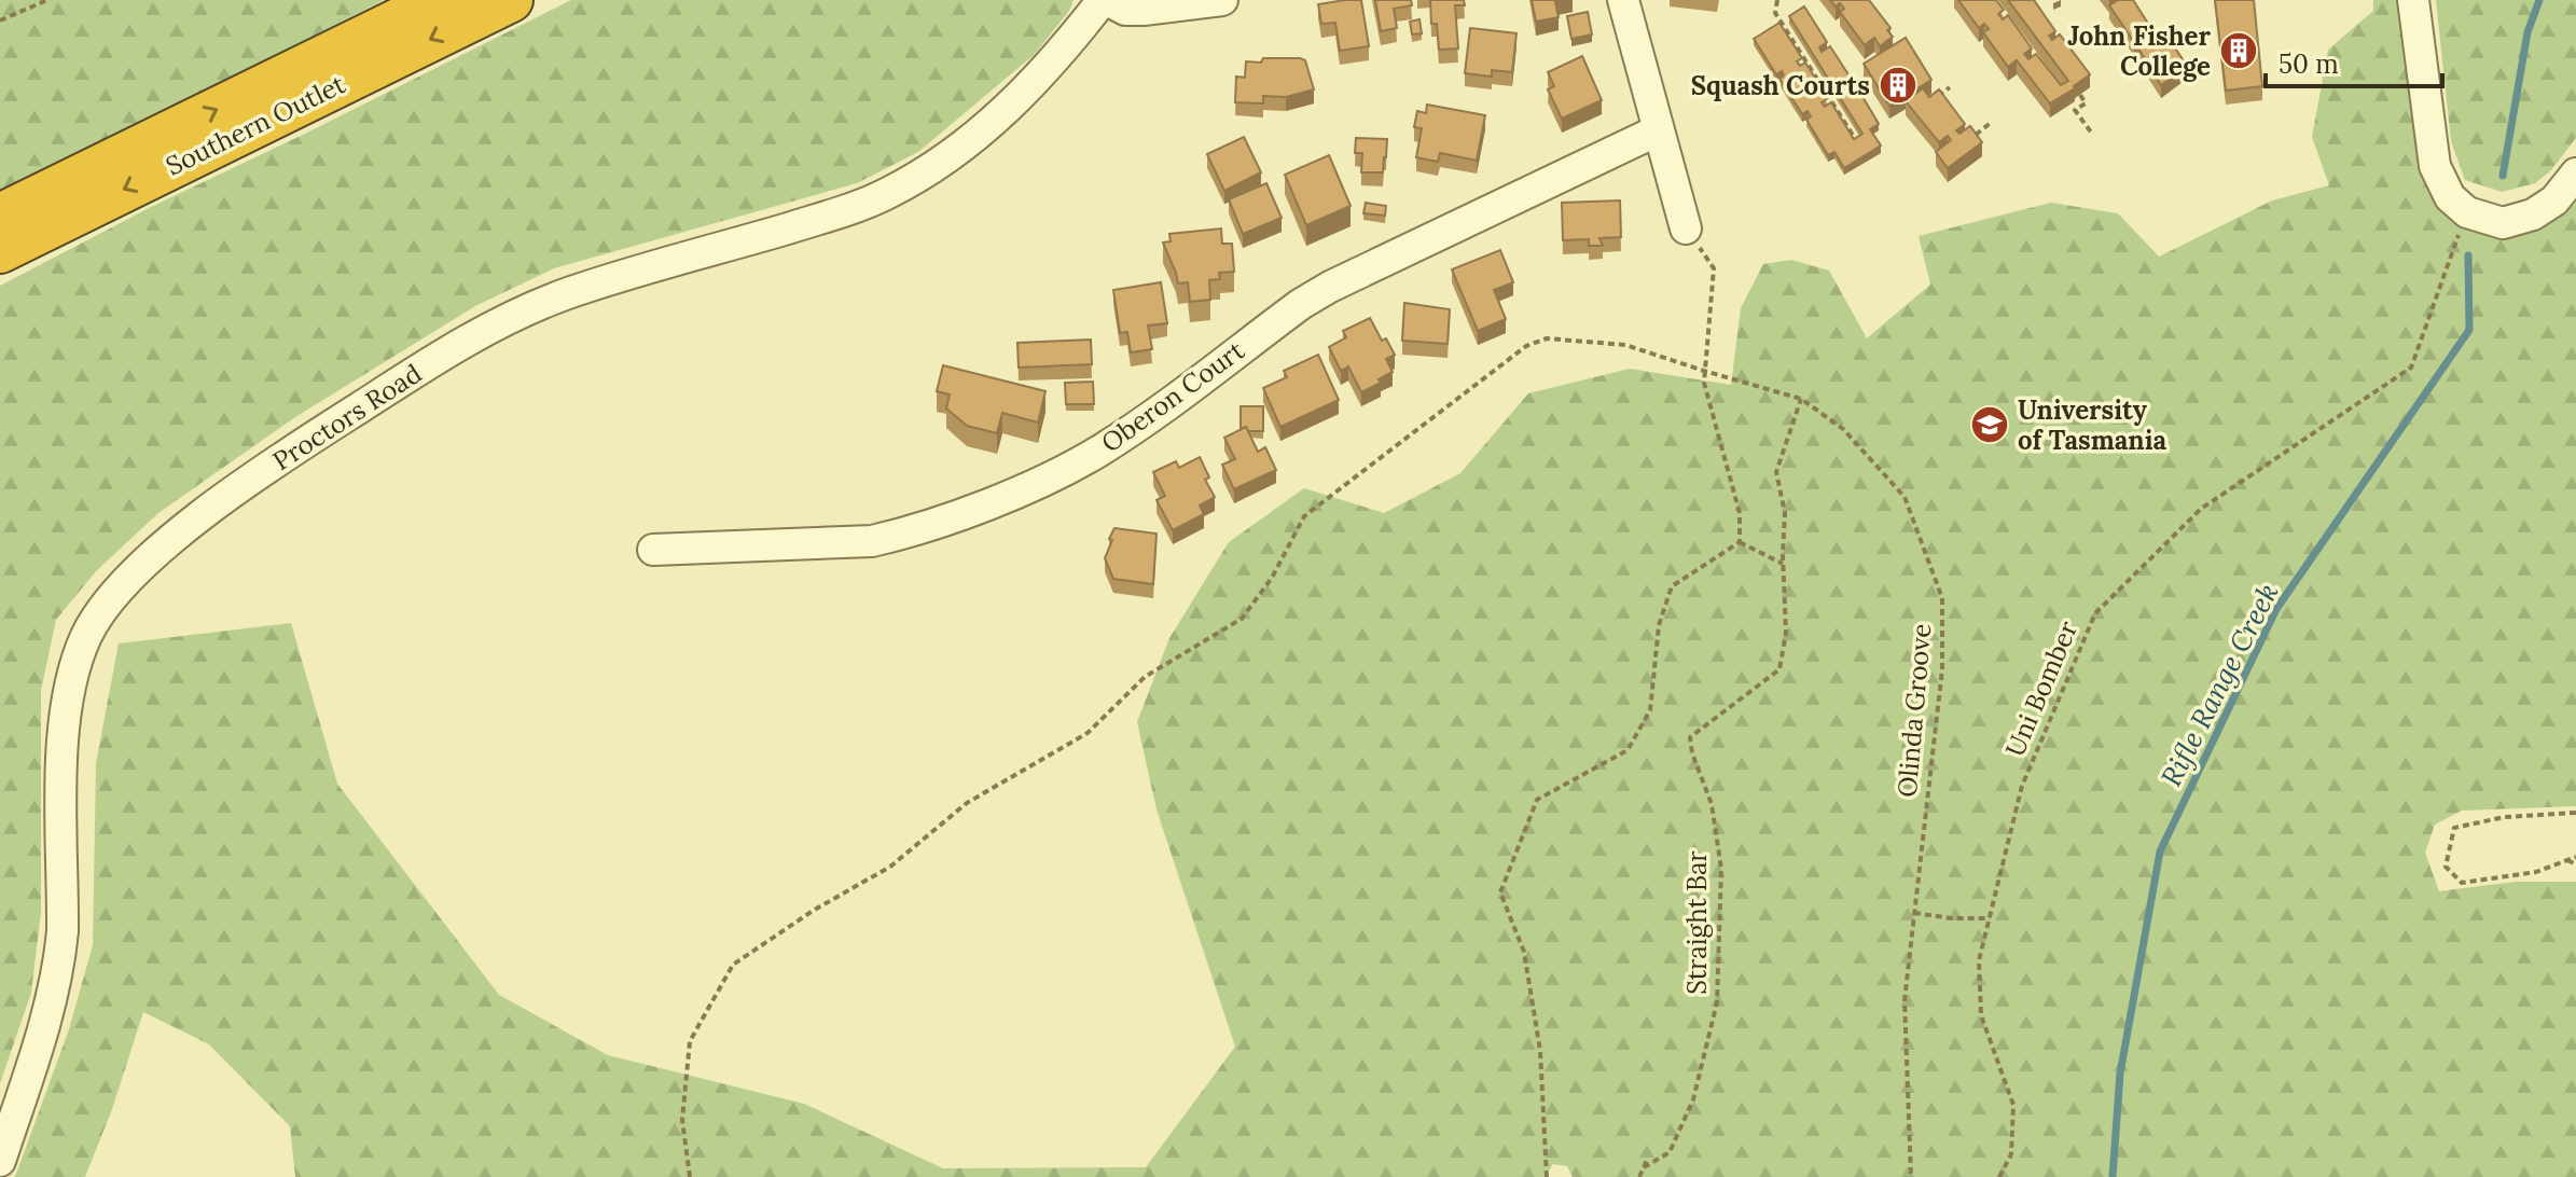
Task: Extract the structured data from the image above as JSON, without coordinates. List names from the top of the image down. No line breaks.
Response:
{"streets":{"highway":["Southern Outlet"],"street":["Oberon Court","Proctors Road"],"path":["Uni Bomber","Olinda Groove","Straight Bar"]},"crossings":[["Olinda Groove","Straight Bar"]],"water":["Rifle Range Creek"],"places":{"building":["John Fisher College","Squash Courts"],"school or university":["University of Tasmania"]},"scale_bar":"50 m"}
